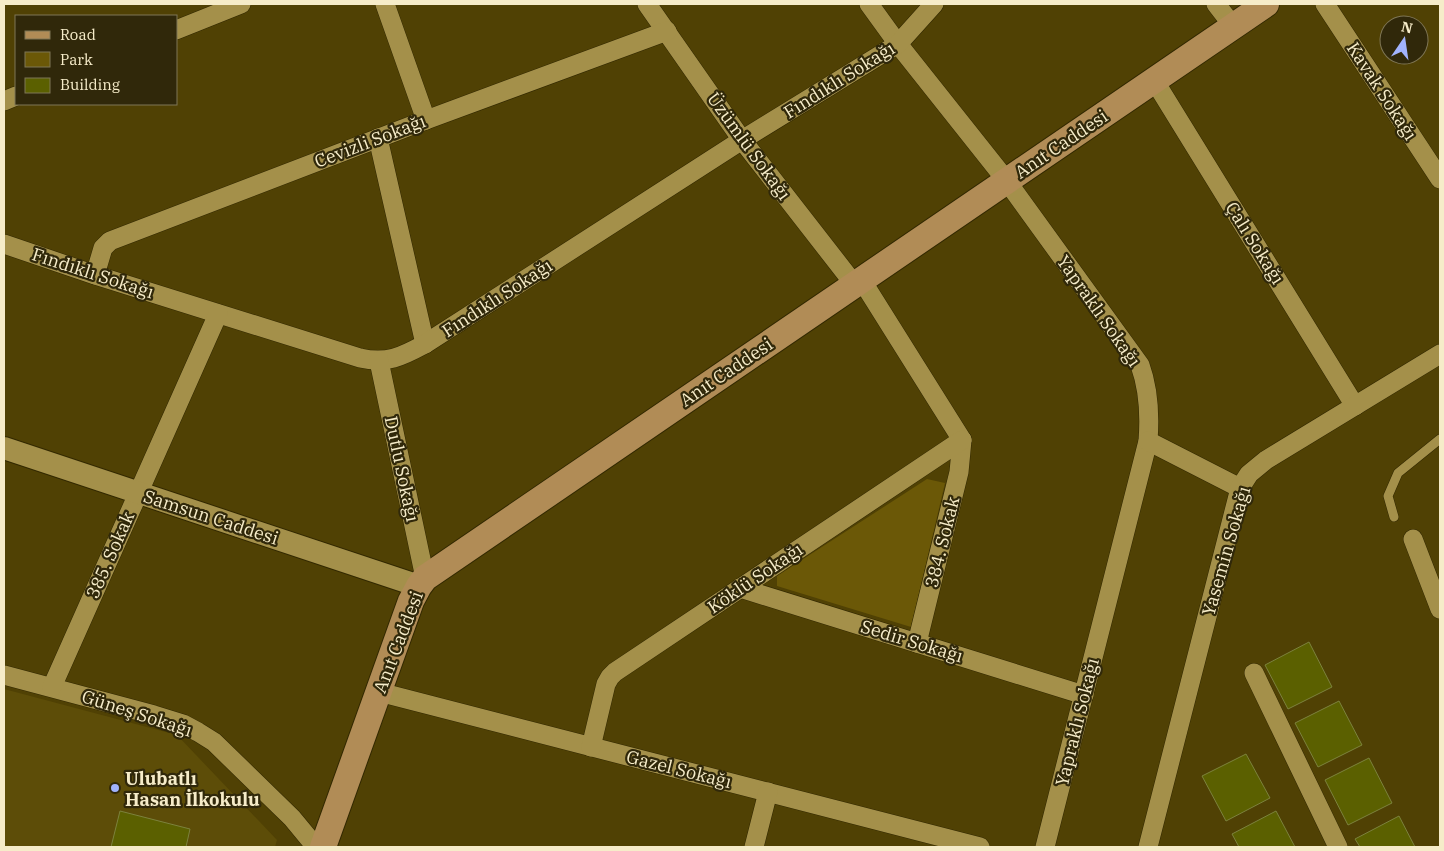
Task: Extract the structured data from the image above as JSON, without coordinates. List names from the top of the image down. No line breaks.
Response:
{"streets":{"main road":["Anıt Caddesi"],"street":["Fındıklı Sokağı","Kavak Sokağı","Cevizli Sokağı","Üzümlü Sokağı","Çalı Sokağı","Yapraklı Sokağı","Dutlu Sokağı","Samsun Caddesi","384. Sokak","Yasemin Sokağı","385. Sokak","Köklü Sokağı","Sedir Sokağı","Güneş Sokağı","Gazel Sokağı"]},"crossings":[["Fındıklı Sokağı","Cevizli Sokağı"],["Fındıklı Sokağı","Üzümlü Sokağı"],["Fındıklı Sokağı","Yapraklı Sokağı"],["Fındıklı Sokağı","Dutlu Sokağı"],["Fındıklı Sokağı","385. Sokak"],["Cevizli Sokağı","Üzümlü Sokağı"],["Anıt Caddesi","Üzümlü Sokağı"],["Anıt Caddesi","Çalı Sokağı"],["Anıt Caddesi","Yapraklı Sokağı"],["Anıt Caddesi","Dutlu Sokağı"],["Anıt Caddesi","Samsun Caddesi"],["Anıt Caddesi","Gazel Sokağı"],["Üzümlü Sokağı","384. Sokak"],["Üzümlü Sokağı","Köklü Sokağı"],["Çalı Sokağı","Yasemin Sokağı"],["Yapraklı Sokağı","Sedir Sokağı"],["Dutlu Sokağı","Samsun Caddesi"],["Samsun Caddesi","385. Sokak"],["384. Sokak","Köklü Sokağı"],["384. Sokak","Sedir Sokağı"],["385. Sokak","Güneş Sokağı"],["Köklü Sokağı","Sedir Sokağı"],["Köklü Sokağı","Gazel Sokağı"]],"places":["Ulubatlı Hasan İlkokulu"],"legend":["Road","Park","Building"],"north":"top"}
